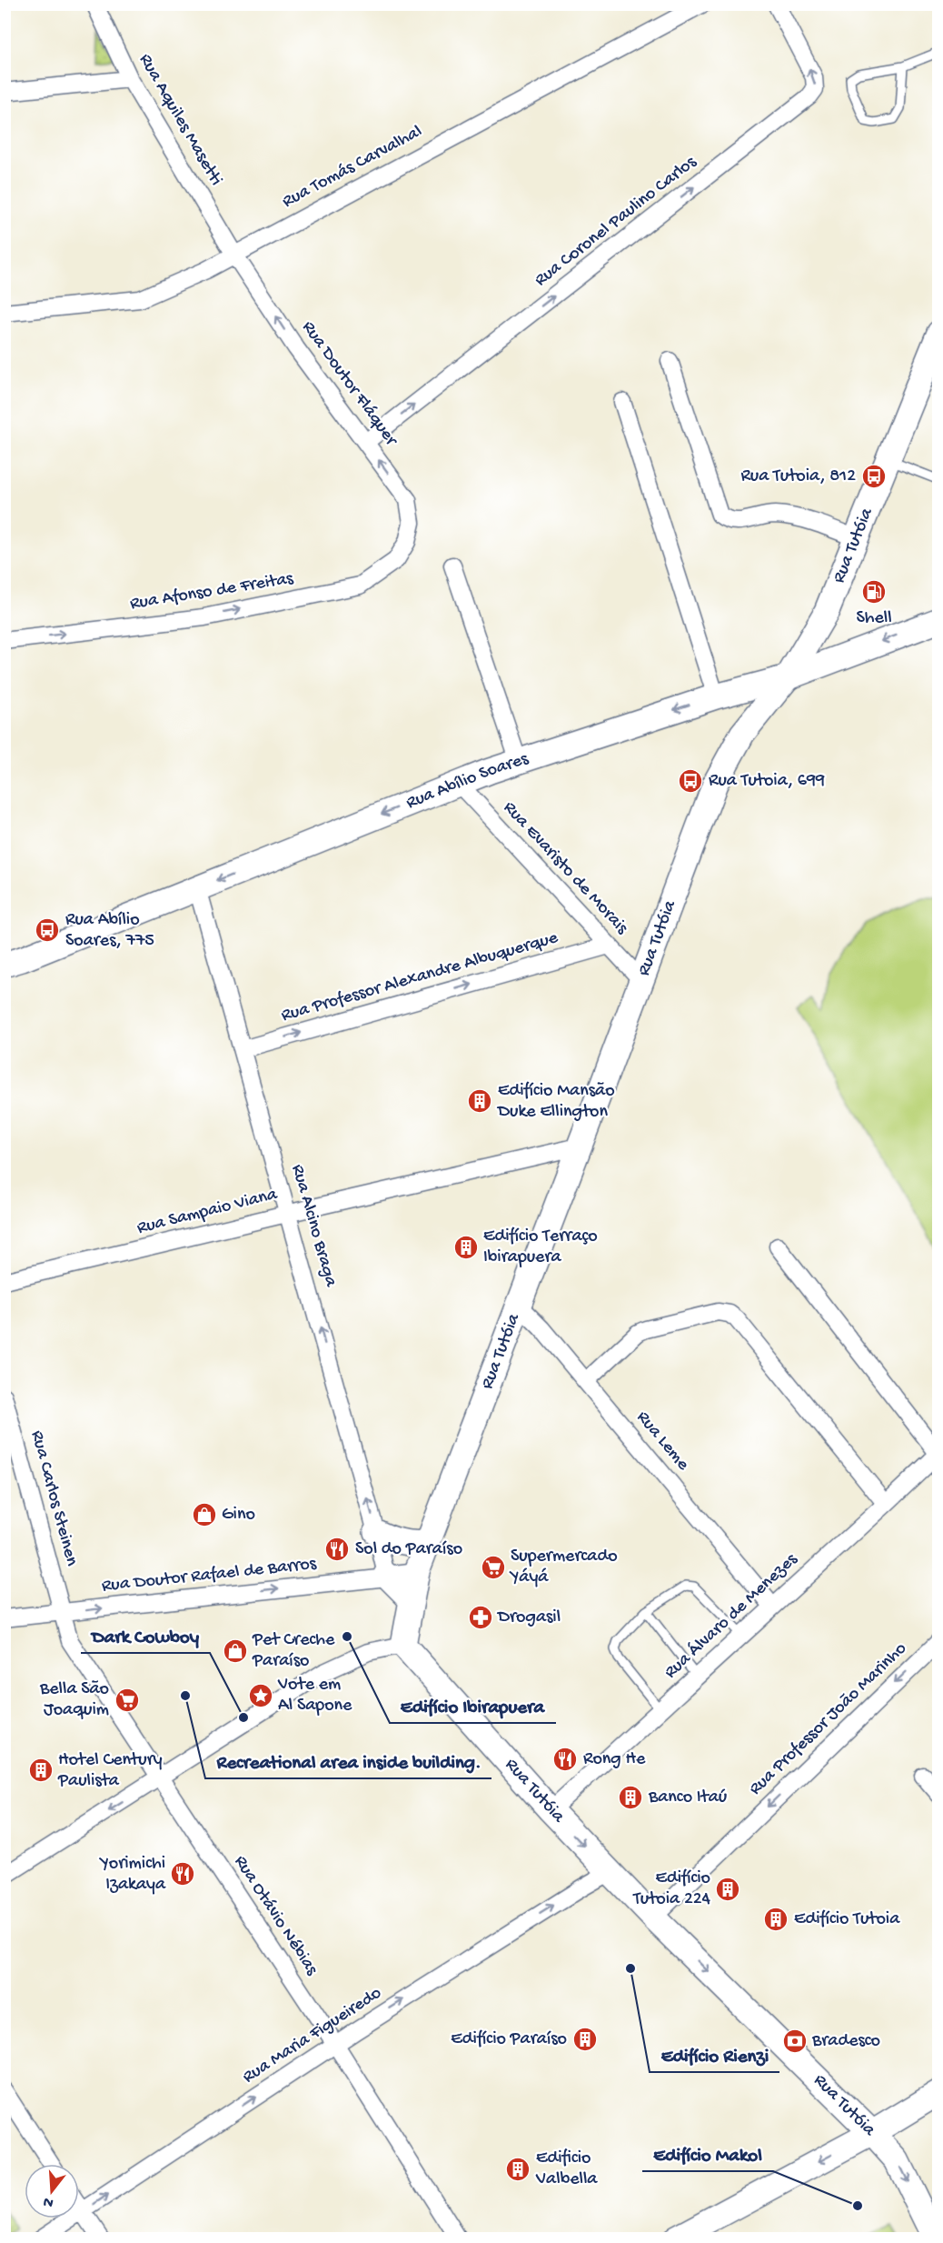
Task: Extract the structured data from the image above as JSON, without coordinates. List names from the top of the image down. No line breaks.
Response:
{"streets":{"street":["Rua Aquiles Masetti","Rua Tomás Carvalhal","Rua Coronel Paulino Carlos","Rua Doutor Fláquer","Rua Tutóia","Rua Afonso de Freitas","Rua Abílio Soares","Rua Evaristo de Morais","Rua Professor Alexandre Albuquerque","Rua Sampaio Viana","Rua Alcino Braga","Rua Leme","Rua Carlos Steinen","Rua Doutor Rafael de Barros","Rua Álvaro de Menezes","Rua Professor João Marinho","Rua Otávio Nébias","Rua Maria Figueiredo"]},"crossings":[["Rua Aquiles Masetti","Rua Tomás Carvalhal"],["Rua Aquiles Masetti","Rua Doutor Fláquer"],["Rua Tomás Carvalhal","Rua Doutor Fláquer"],["Rua Coronel Paulino Carlos","Rua Doutor Fláquer"],["Rua Doutor Fláquer","Rua Afonso de Freitas"],["Rua Tutóia","Rua Abílio Soares"],["Rua Tutóia","Rua Evaristo de Morais"],["Rua Tutóia","Rua Sampaio Viana"],["Rua Tutóia","Rua Leme"],["Rua Tutóia","Rua Doutor Rafael de Barros"],["Rua Tutóia","Rua Álvaro de Menezes"],["Rua Tutóia","Rua Professor João Marinho"],["Rua Tutóia","Rua Maria Figueiredo"],["Rua Abílio Soares","Rua Evaristo de Morais"],["Rua Abílio Soares","Rua Alcino Braga"],["Rua Evaristo de Morais","Rua Professor Alexandre Albuquerque"],["Rua Professor Alexandre Albuquerque","Rua Alcino Braga"],["Rua Sampaio Viana","Rua Alcino Braga"],["Rua Alcino Braga","Rua Doutor Rafael de Barros"],["Rua Leme","Rua Álvaro de Menezes"],["Rua Carlos Steinen","Rua Doutor Rafael de Barros"],["Rua Carlos Steinen","Rua Otávio Nébias"],["Rua Doutor Rafael de Barros","Rua Otávio Nébias"],["Rua Otávio Nébias","Rua Maria Figueiredo"]],"one_way":["Rua Coronel Paulino Carlos","Rua Doutor Fláquer","Rua Afonso de Freitas","Rua Abílio Soares","Rua Professor Alexandre Albuquerque","Rua Alcino Braga","Rua Professor João Marinho","Rua Maria Figueiredo"],"places":{"bus stop":["Rua Tutoia, 812","Rua Tutoia, 699","Rua Abílio Soares, 775"],"fuel station":["Shell"],"building":["Edifício Mansão Duke Ellington","Edifício Terraço Ibirapuera","Hotel Century Paulista","Banco Itaú","Edifício Tutoia 224","Edifício Tutoia","Edifício Paraíso","Edificio Valbella"],"shop":["Gino","Pet Creche Paraíso"],"restaurant":["Sol do Paraíso","Rong He","Yorimichi Izakaya"],"supermarket":["Supermercado Yáyá","Bella São Joaquim"],"pharmacy":["Drogasil"],"other":["Edifício Ibirapuera","Recreational area inside building.","Dark Cowboy","Edifício Rienzi","Edifício Makol"],"place":["Vote em Al Sapone"],"bank":["Bradesco"]},"north":"bottom"}
